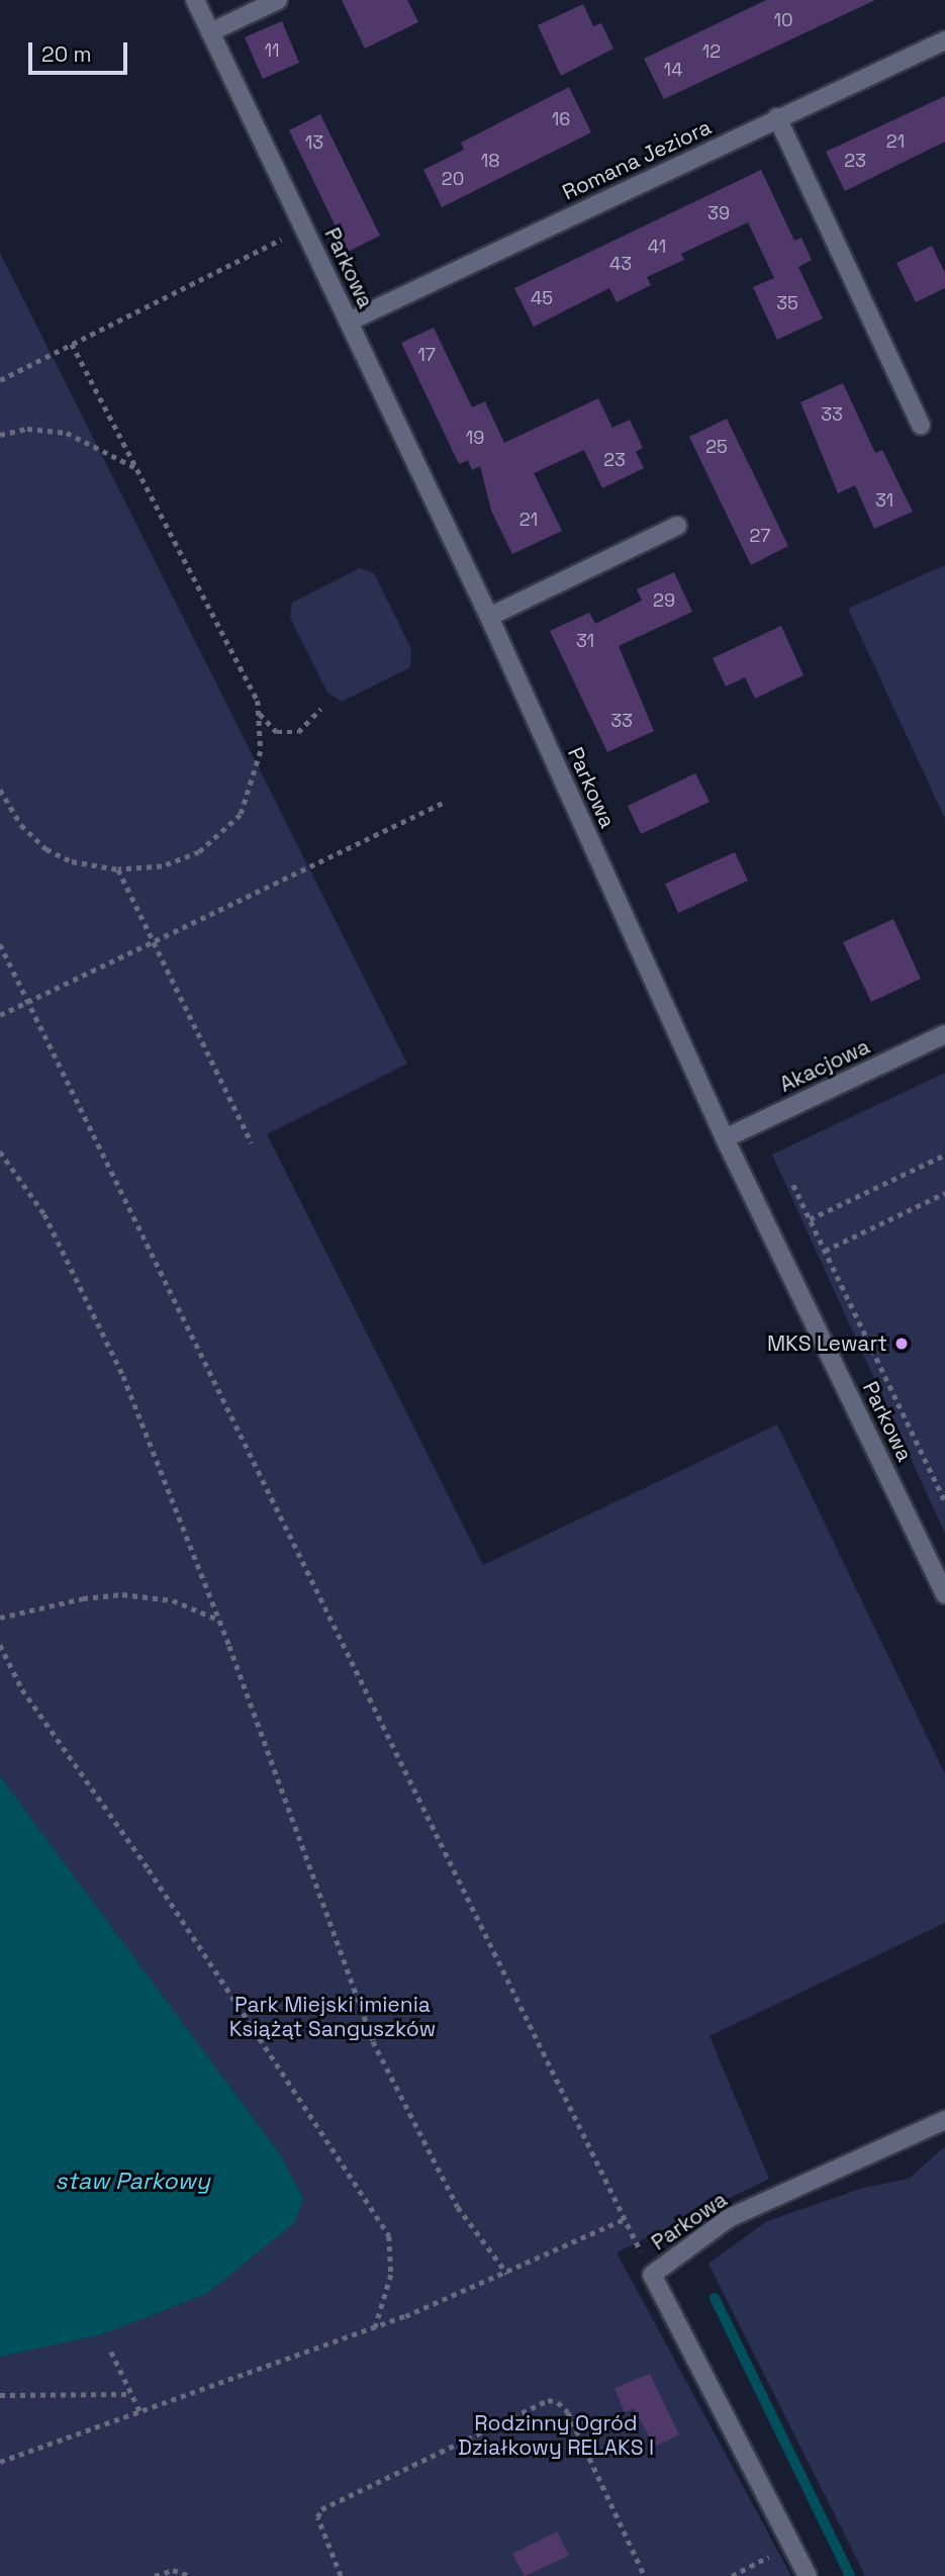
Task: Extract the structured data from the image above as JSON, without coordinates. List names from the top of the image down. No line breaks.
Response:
{"streets":{"street":["Romana Jeziora","Parkowa","Akacjowa"]},"crossings":[["Romana Jeziora","Parkowa"],["Parkowa","Akacjowa"]],"water":["staw Parkowy"],"parks":["Park Miejski imienia Książąt Sanguszków","Rodzinny Ogród Działkowy RELAKS I"],"places":["MKS Lewart"],"house_numbers":["10","11","12","14","16","21","13","18","23","20","39","41","43","45","35","17","33","19","25","23","31","21","27","29","31","33"],"scale_bar":"20 m"}
